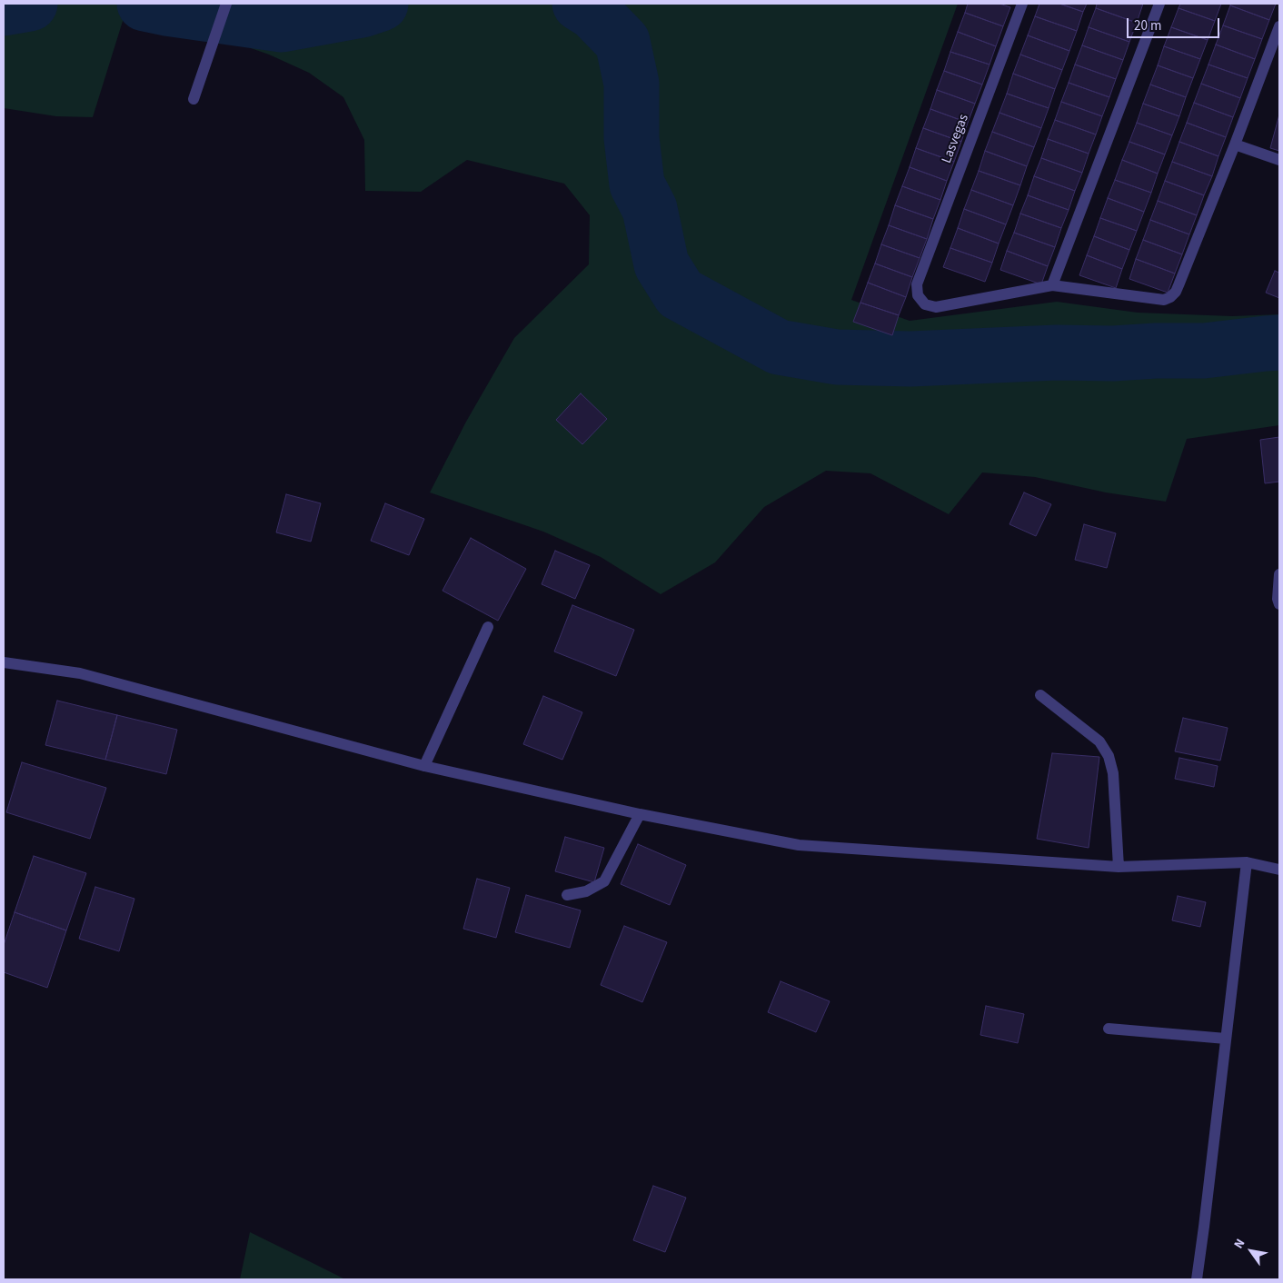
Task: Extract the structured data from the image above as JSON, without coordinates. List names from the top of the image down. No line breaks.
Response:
{"streets":{"street":["Lasvegas"]},"scale_bar":"20 m","north":"top left"}
